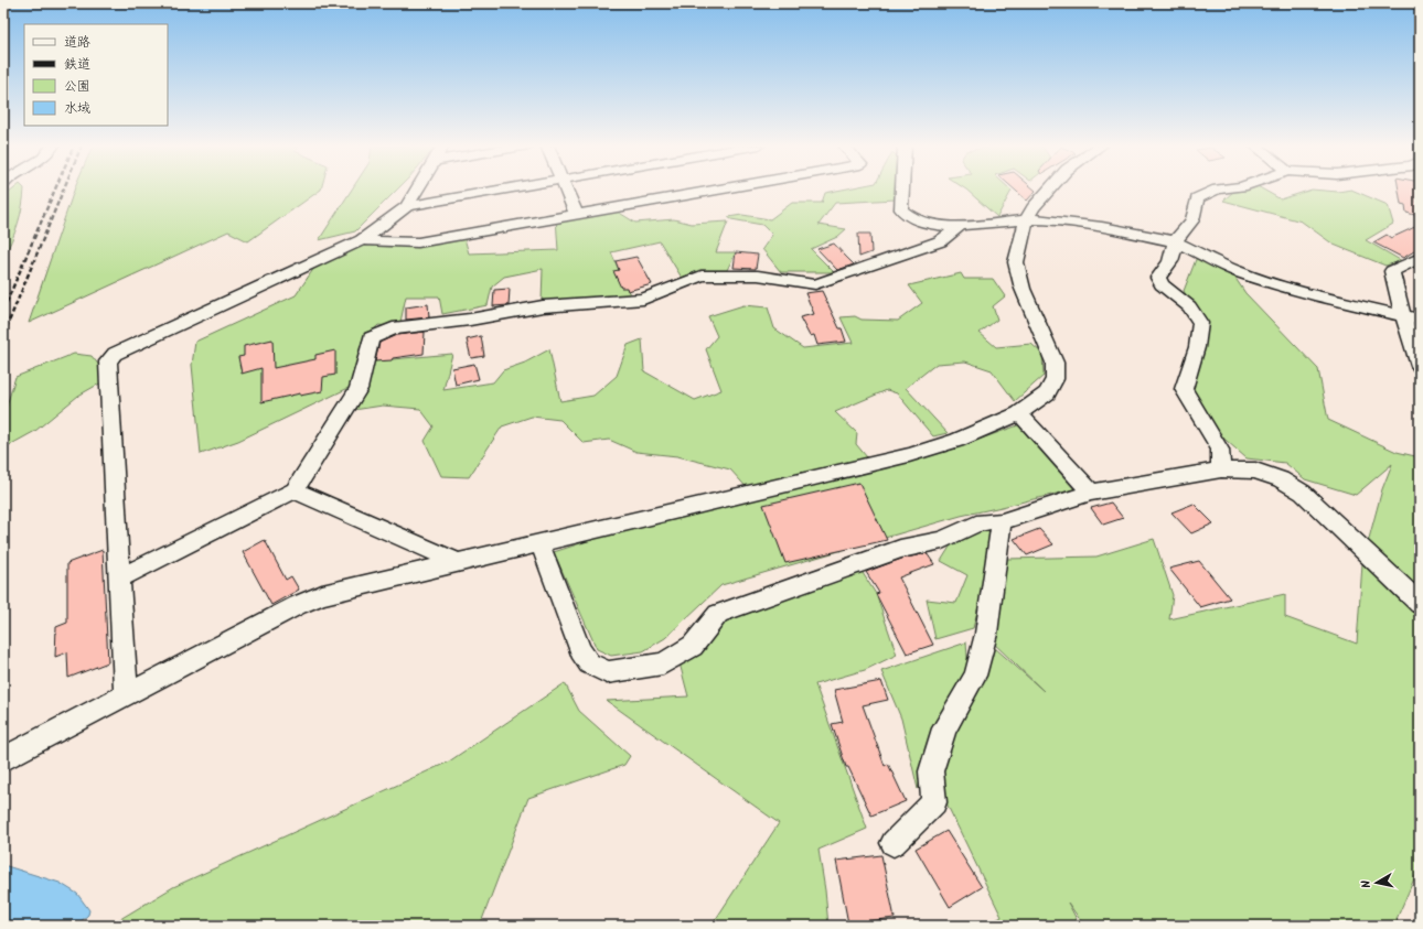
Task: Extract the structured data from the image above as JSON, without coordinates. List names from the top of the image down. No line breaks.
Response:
{"legend":["道路","鉄道","公園","水域"],"north":"left"}
